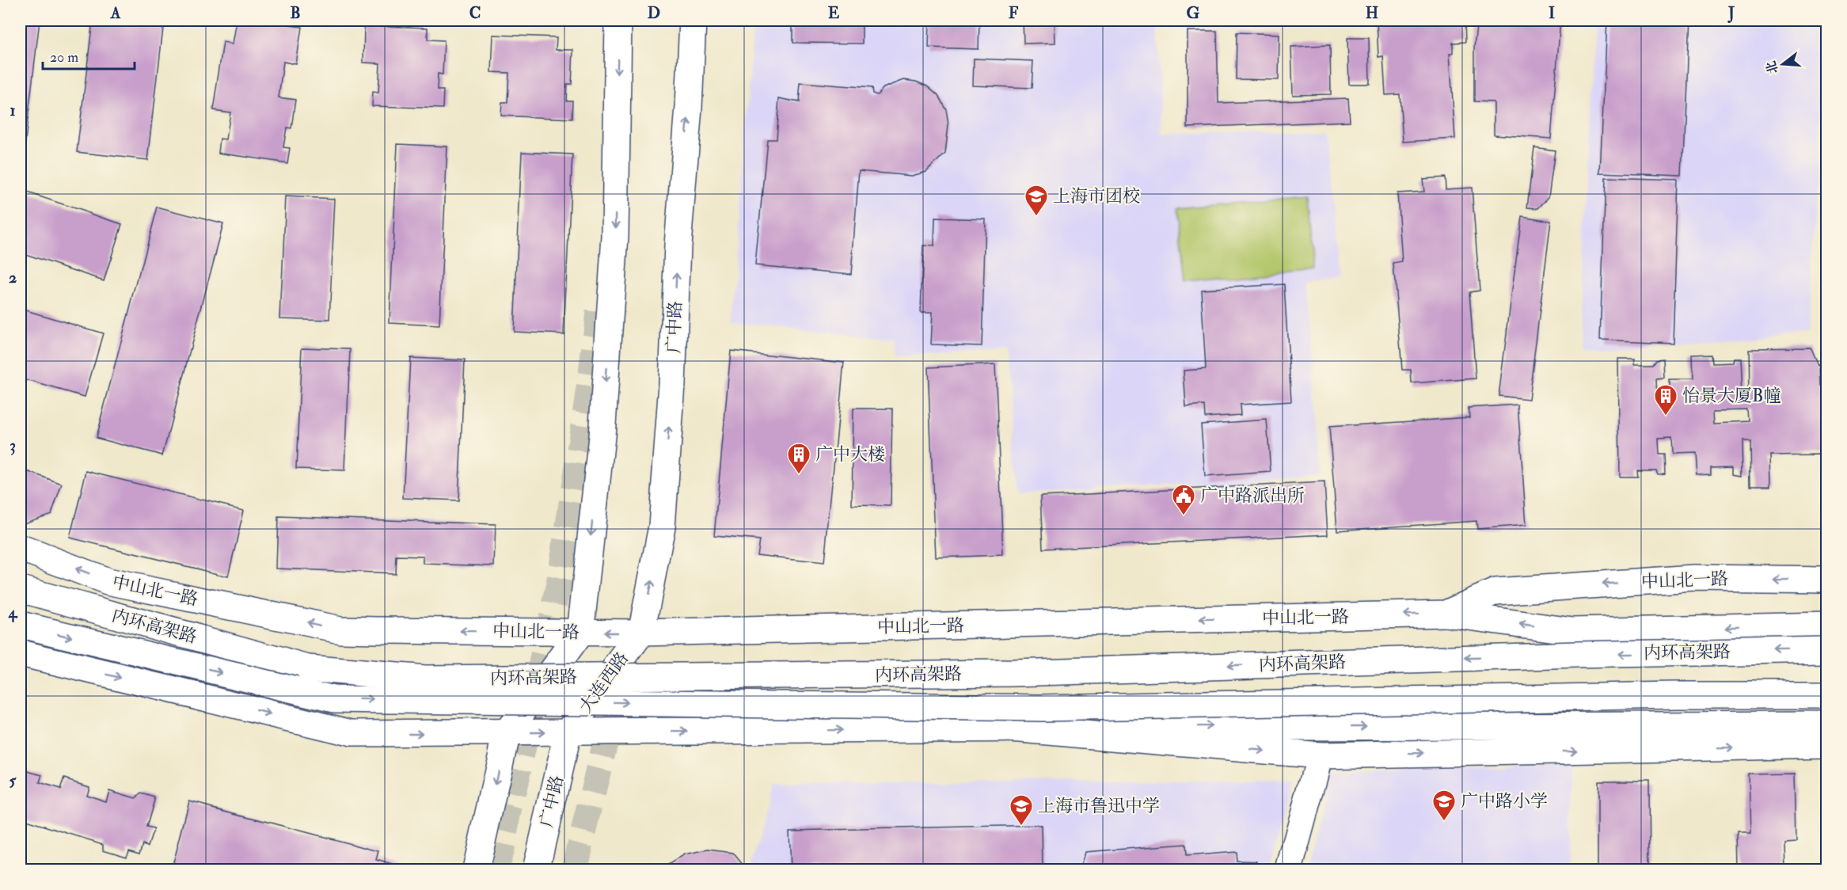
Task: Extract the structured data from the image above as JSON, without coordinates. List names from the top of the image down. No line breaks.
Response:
{"streets":{"main road":["广中路","中山北一路","内环高架路","大连西路"]},"crossings":[["广中路","中山北一路"],["广中路","大连西路"],["中山北一路","大连西路"]],"places":{"school or university":["上海市团校","广中路小学","上海市鲁迅中学"],"building":["怡景大厦B幢","广中大楼"],"public building":["广中路派出所"]},"scale_bar":"20 m","north":"left","grid":{"columns":["A","B","C","D","E","F","G","H","I","J"],"rows":["1","2","3","4","5"]}}
